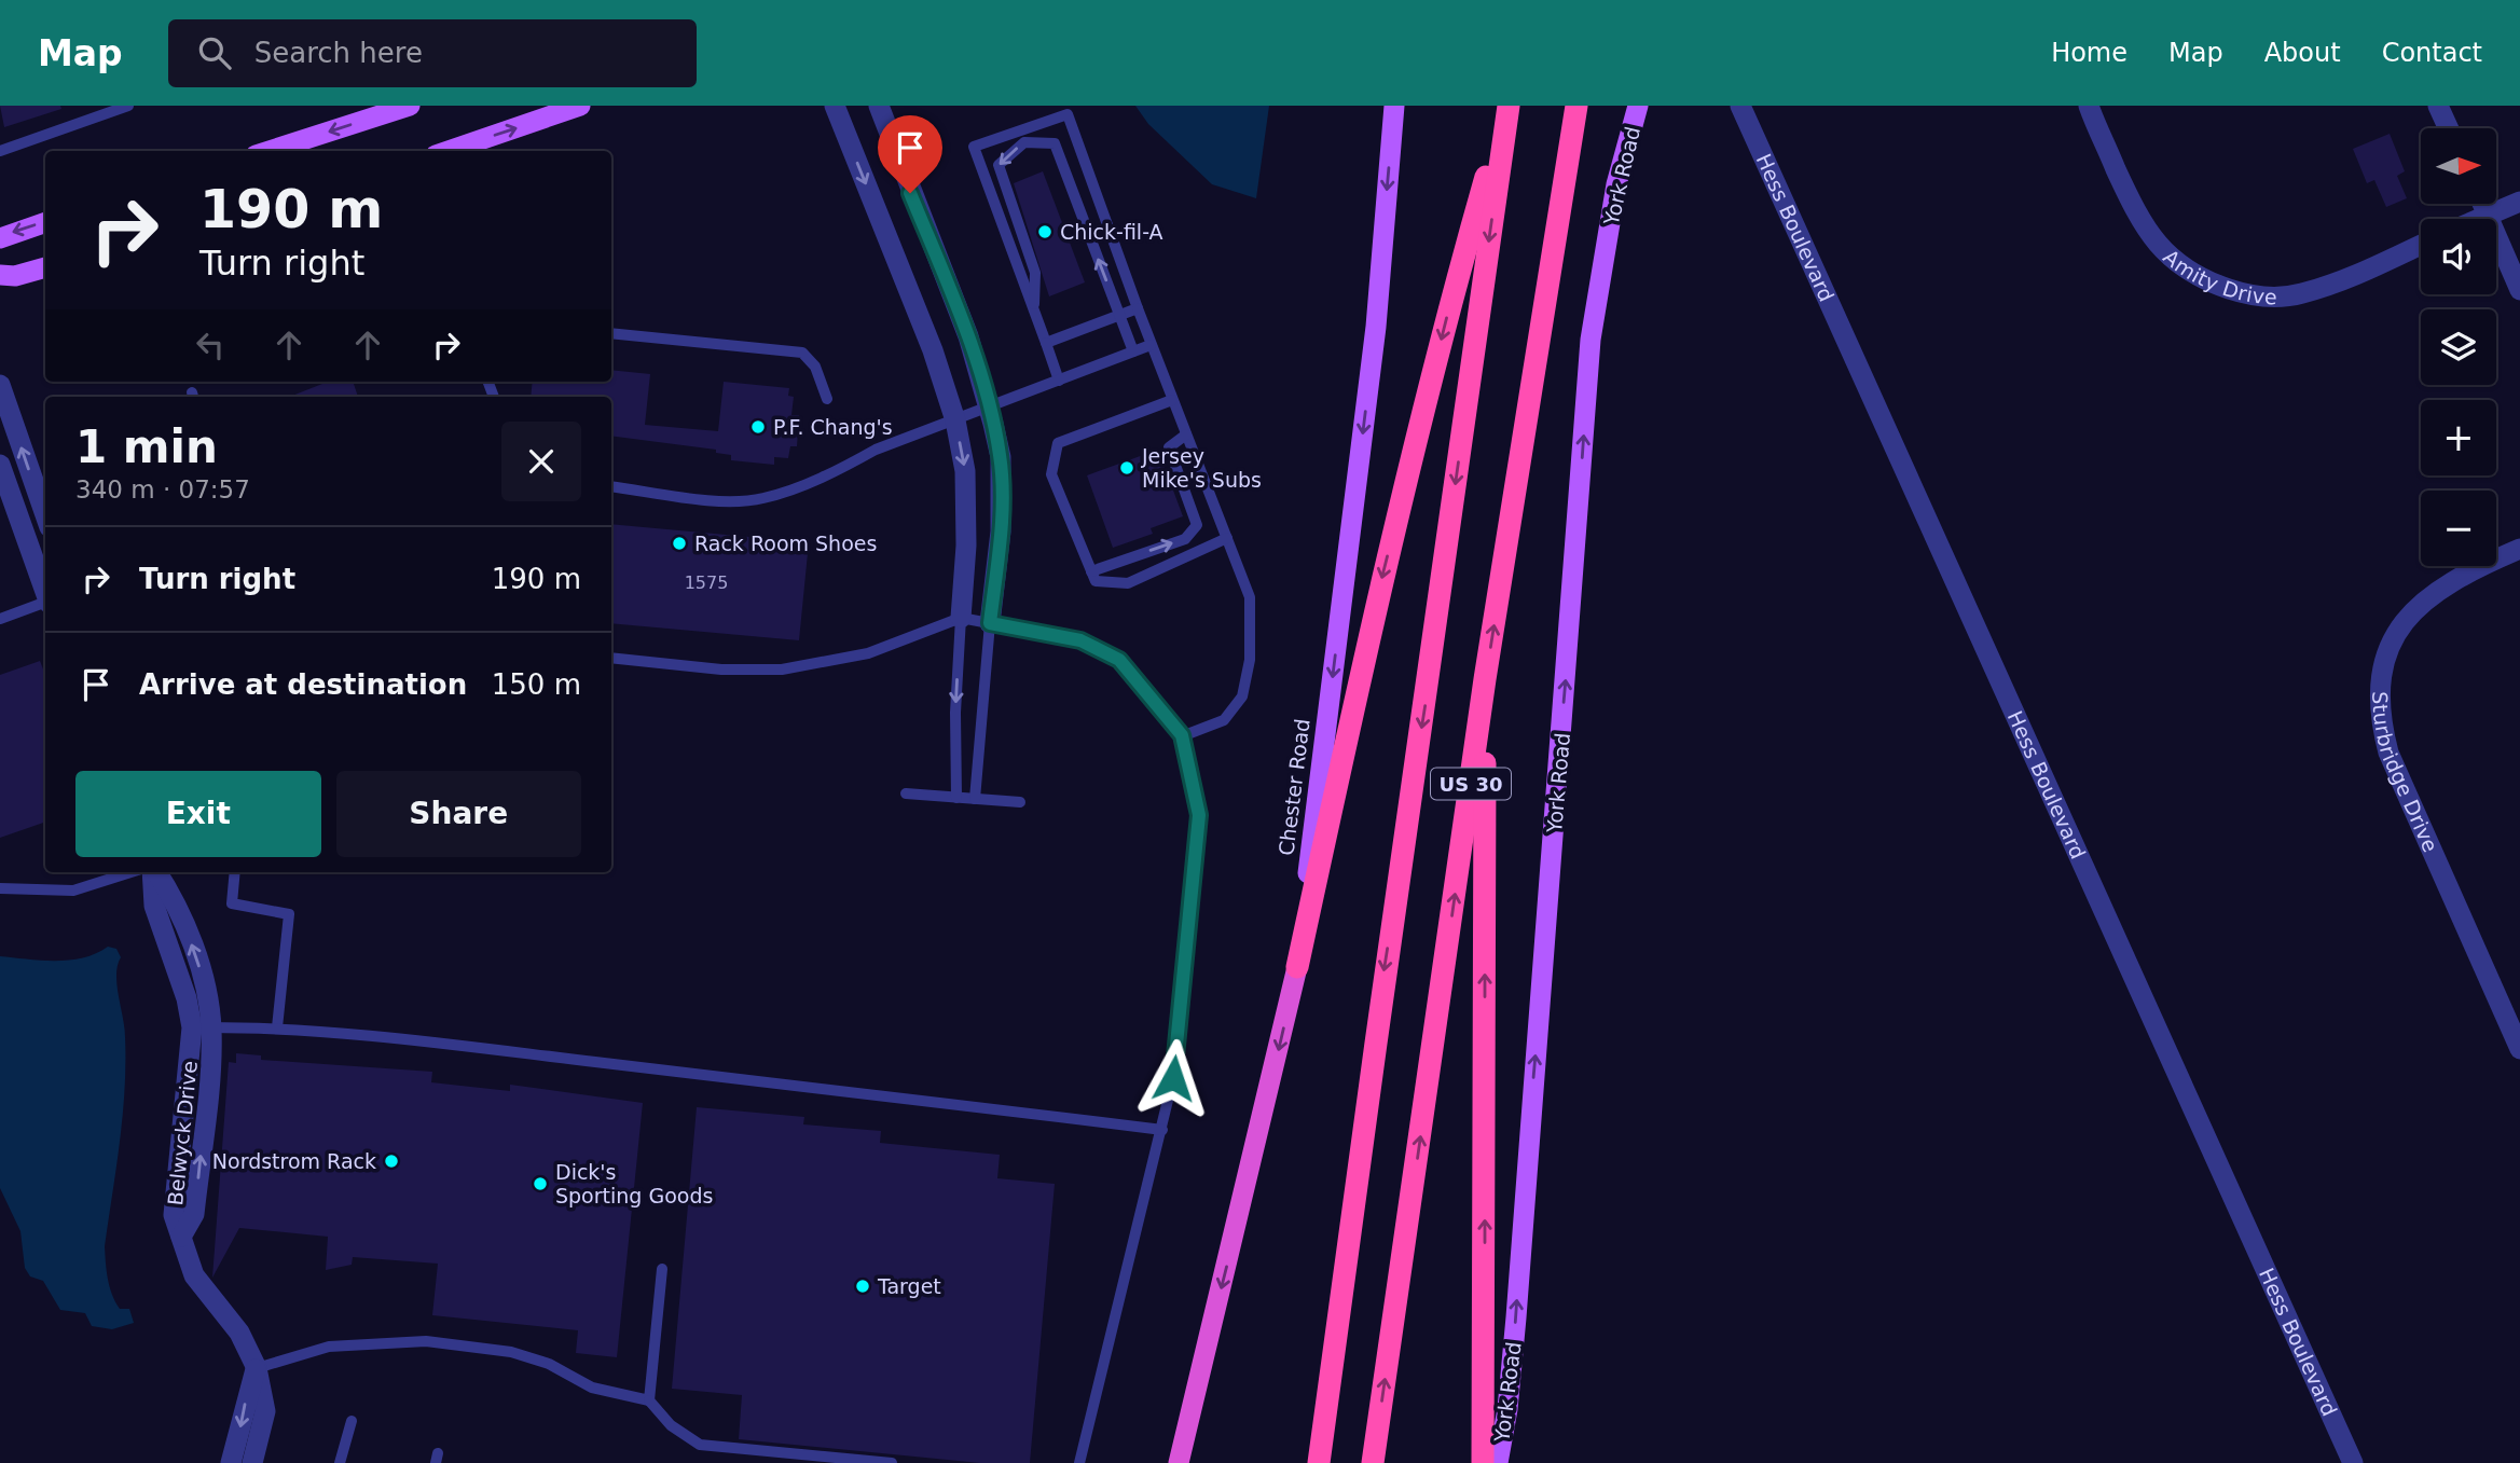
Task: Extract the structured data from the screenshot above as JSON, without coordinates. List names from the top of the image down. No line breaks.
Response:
{"streets":{"highway":["US 30","Chester Road"],"main road":["York Road"],"street":["Hess Boulevard","Amity Drive","Sturbridge Drive","Belwyck Drive"]},"one_way":["York Road","Chester Road"],"places":["Chick-fil-A","P.F. Chang's","Jersey Mike's Subs","Rack Room Shoes","Nordstrom Rack","Dick's Sporting Goods","Target"],"house_numbers":["1575"],"north":"right","page":{"header":"Map","search":"Search here","nav":["Home","Map","About","Contact"],"map_buttons":["+","−"],"turn":["190 m","Turn right"],"heading":["1 min","340 m · 07:57"],"list":[{"name":"Turn right","value":"190 m"},{"name":"Arrive at destination","value":"150 m"}],"buttons":["Exit","Share"]}}
